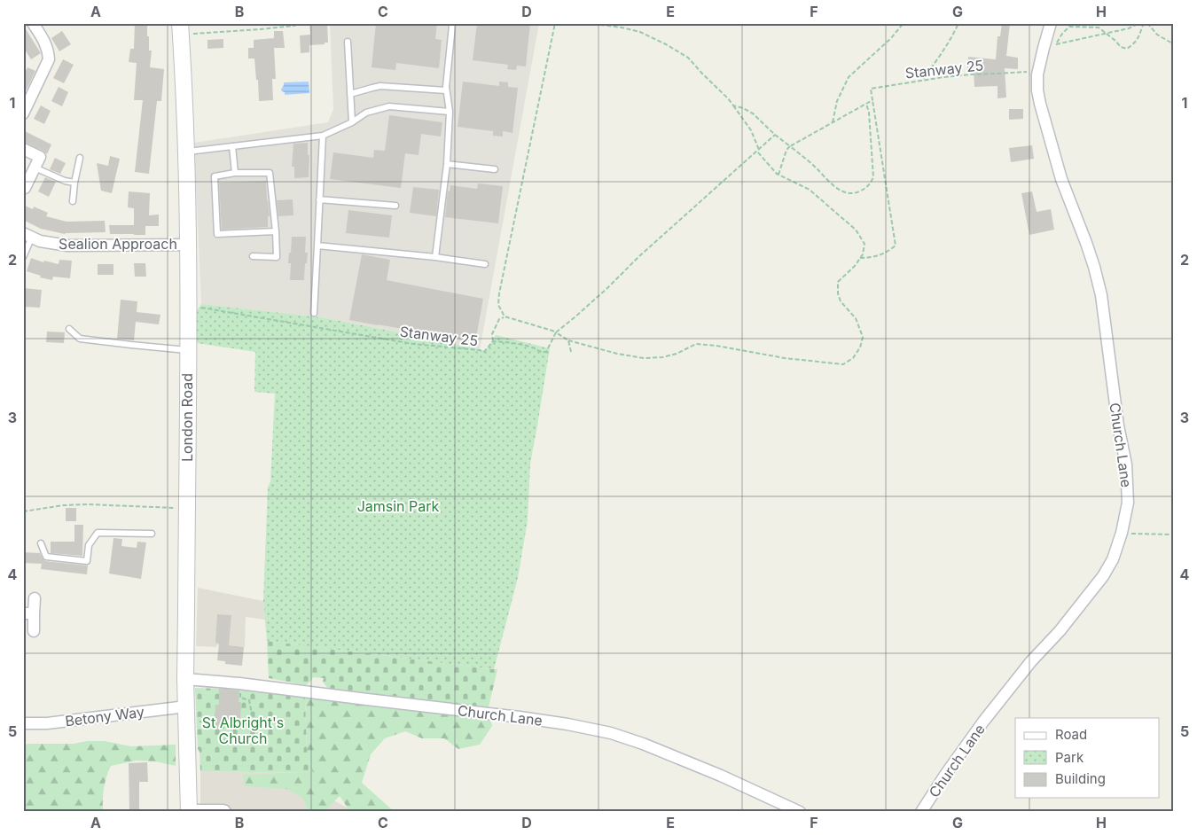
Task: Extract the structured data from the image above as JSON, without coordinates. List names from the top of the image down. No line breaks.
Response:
{"streets":{"main road":["London Road"],"street":["Sealion Approach","Church Lane","Betony Way"],"path":["Stanway 25"]},"crossings":[["Stanway 25","London Road"],["Stanway 25","Church Lane"],["Sealion Approach","London Road"],["London Road","Church Lane"],["London Road","Betony Way"]],"parks":["Jamsin Park","St Albright's Church"],"legend":["Road","Park","Building"],"grid":{"columns":["A","B","C","D","E","F","G","H"],"rows":["1","2","3","4","5"]}}
